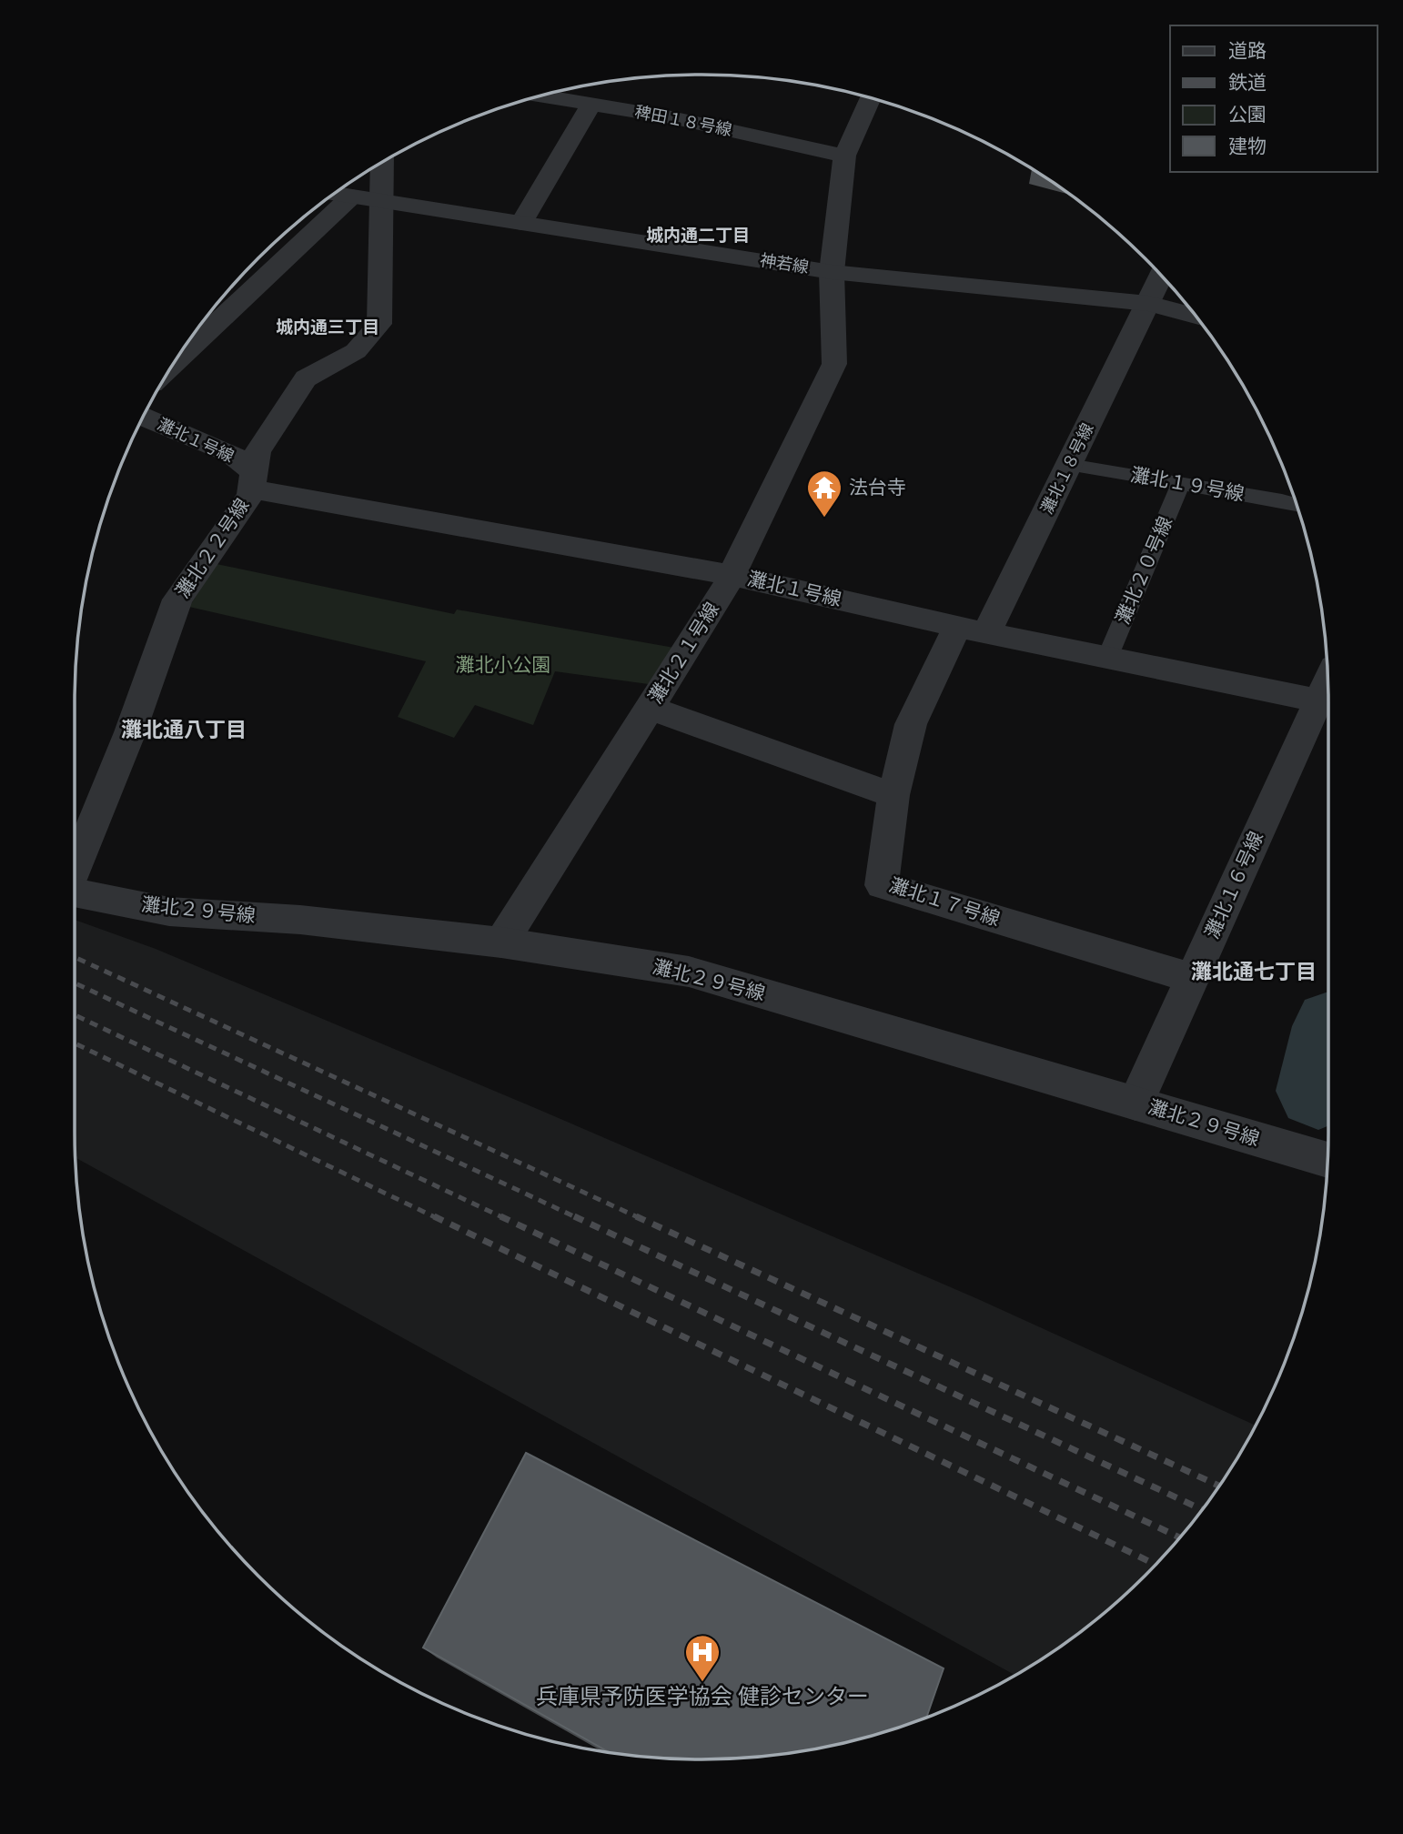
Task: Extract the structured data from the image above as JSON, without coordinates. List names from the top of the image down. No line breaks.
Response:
{"streets":{"street":["稗田１８号線","神若線","灘北１号線","灘北１８号線","灘北２２号線","灘北２１号線","灘北１６号線","灘北１７号線","灘北２９号線"],"lane":["灘北１９号線","灘北２０号線"]},"crossings":[["稗田１８号線","灘北２１号線"],["神若線","灘北１８号線"],["神若線","灘北２２号線"],["神若線","灘北２１号線"],["灘北１号線","灘北１８号線"],["灘北１号線","灘北２２号線"],["灘北１号線","灘北２０号線"],["灘北１号線","灘北２１号線"],["灘北１号線","灘北１６号線"],["灘北１号線","灘北１７号線"],["灘北１８号線","灘北１９号線"],["灘北１８号線","灘北１７号線"],["灘北１９号線","灘北２０号線"],["灘北２１号線","灘北２９号線"],["灘北１６号線","灘北１７号線"],["灘北１６号線","灘北２９号線"]],"districts":["城内通二丁目","城内通三丁目","灘北通八丁目","灘北通七丁目"],"parks":["灘北小公園"],"places":{"temple":["法台寺"],"hospital":["兵庫県予防医学協会 健診センター"]},"legend":["道路","鉄道","公園","建物"]}
